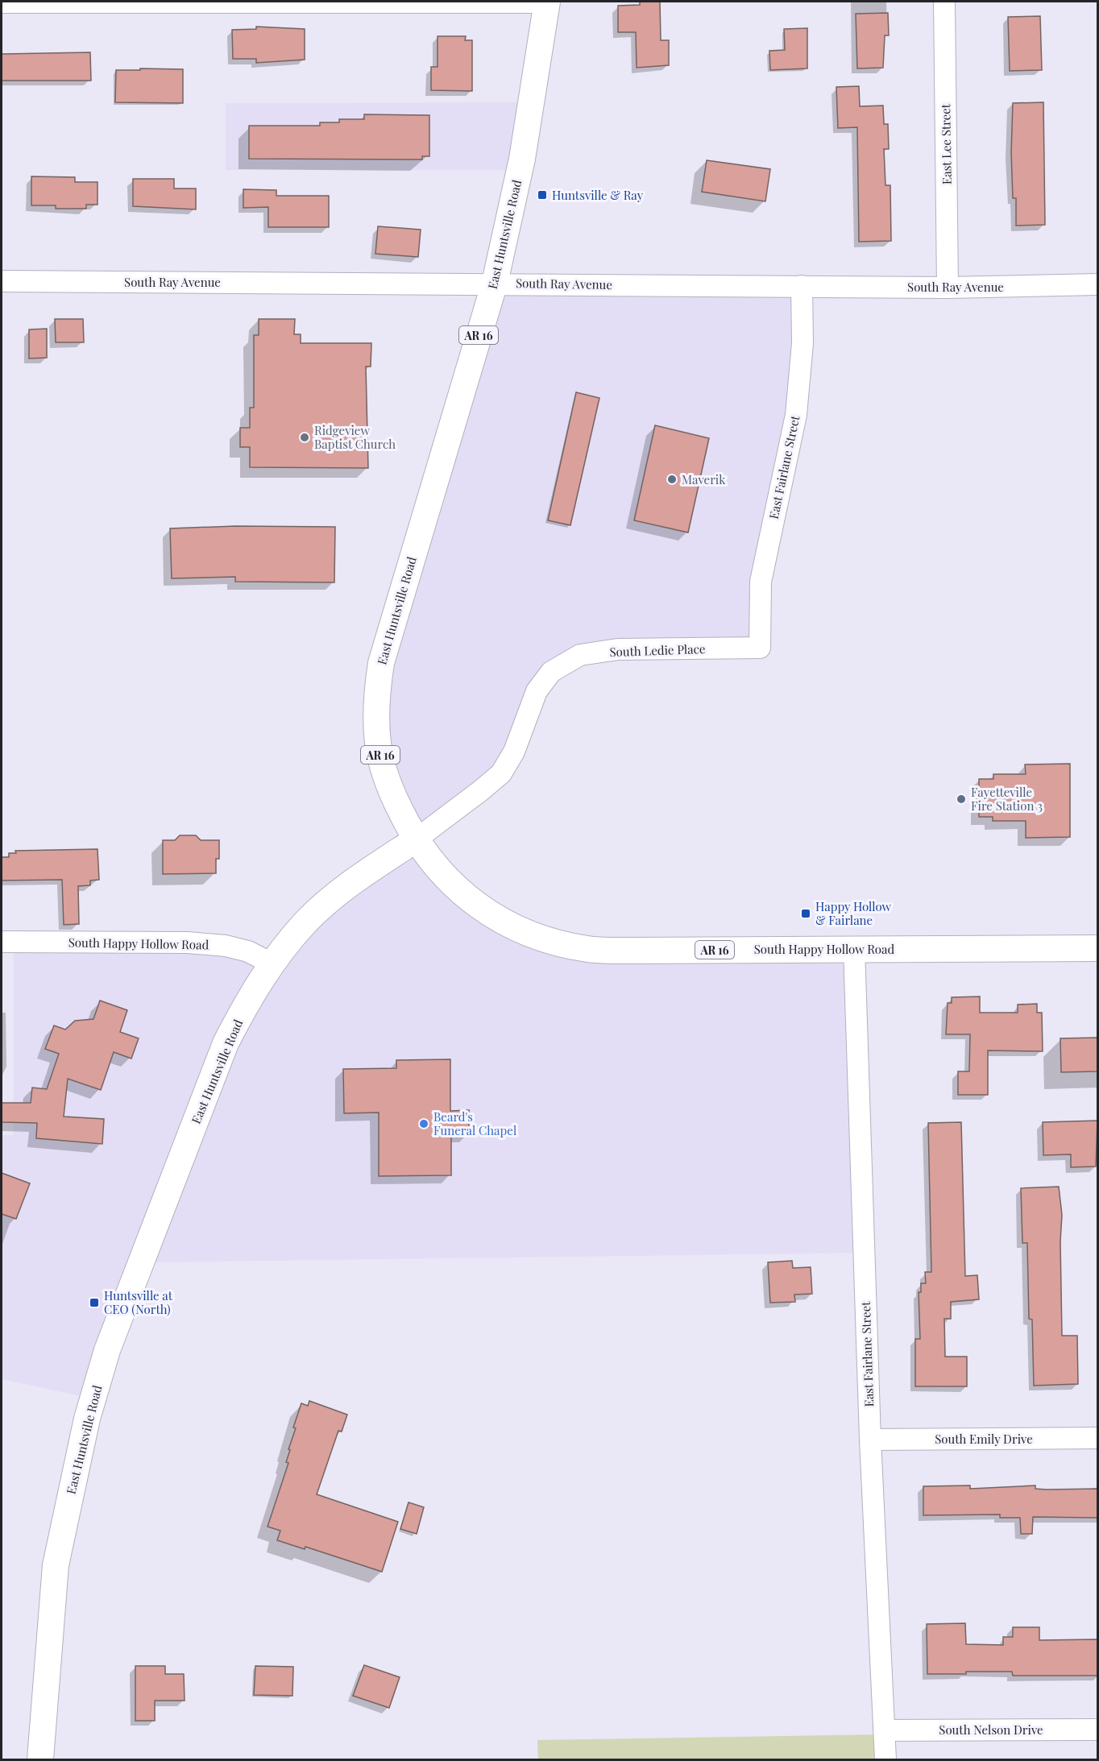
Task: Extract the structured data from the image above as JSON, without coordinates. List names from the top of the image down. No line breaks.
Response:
{"streets":{"main road":["East Huntsville Road","AR 16","South Happy Hollow Road"],"street":["East Lee Street","South Ray Avenue","East Fairlane Street","South Ledie Place","South Emily Drive","South Nelson Drive"]},"crossings":[["East Lee Street","South Ray Avenue"],["East Huntsville Road","South Ray Avenue"],["East Huntsville Road","South Ledie Place"],["East Huntsville Road","South Happy Hollow Road"],["South Ray Avenue","East Fairlane Street"],["East Fairlane Street","South Ledie Place"],["East Fairlane Street","South Happy Hollow Road"],["East Fairlane Street","South Emily Drive"],["East Fairlane Street","South Nelson Drive"],["South Ledie Place","South Happy Hollow Road"]],"places":{"transit":["Huntsville & Ray","Happy Hollow & Fairlane","Huntsville at CEO (North)"],"other":["Ridgeview Baptist Church","Maverik","Fayetteville Fire Station 3","Beard's Funeral Chapel"]}}
